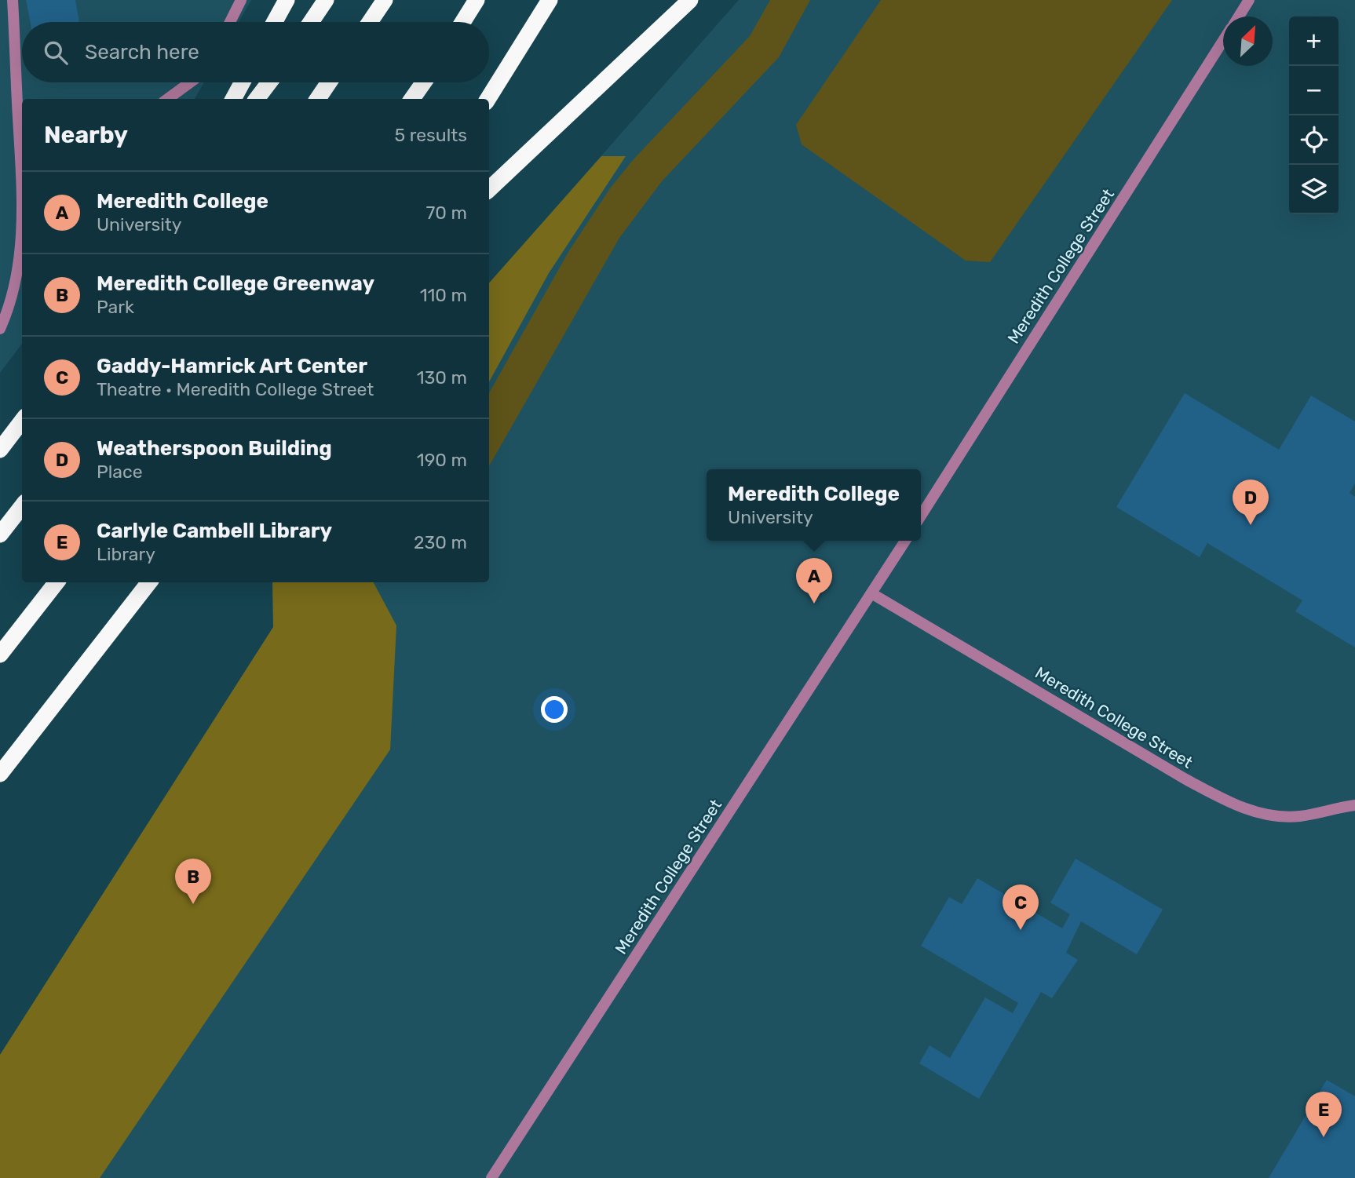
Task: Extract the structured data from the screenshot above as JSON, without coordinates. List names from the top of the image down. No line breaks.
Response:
{"streets":{"street":["Meredith College Street"]},"north":"top right","page":{"map_buttons":["+","−"],"search":"Search here","heading":["Nearby","5 results"],"list":[{"mark":"A","name":"Meredith College","note":"University","value":"70 m"},{"mark":"B","name":"Meredith College Greenway","note":"Park","value":"110 m"},{"mark":"C","name":"Gaddy-Hamrick Art Center","note":"Theatre · Meredith College Street","value":"130 m"},{"mark":"D","name":"Weatherspoon Building","note":"Place","value":"190 m"},{"mark":"E","name":"Carlyle Cambell Library","note":"Library","value":"230 m"}],"popup":["Meredith College","University"],"pins":["D","A","B","C","E"]}}
